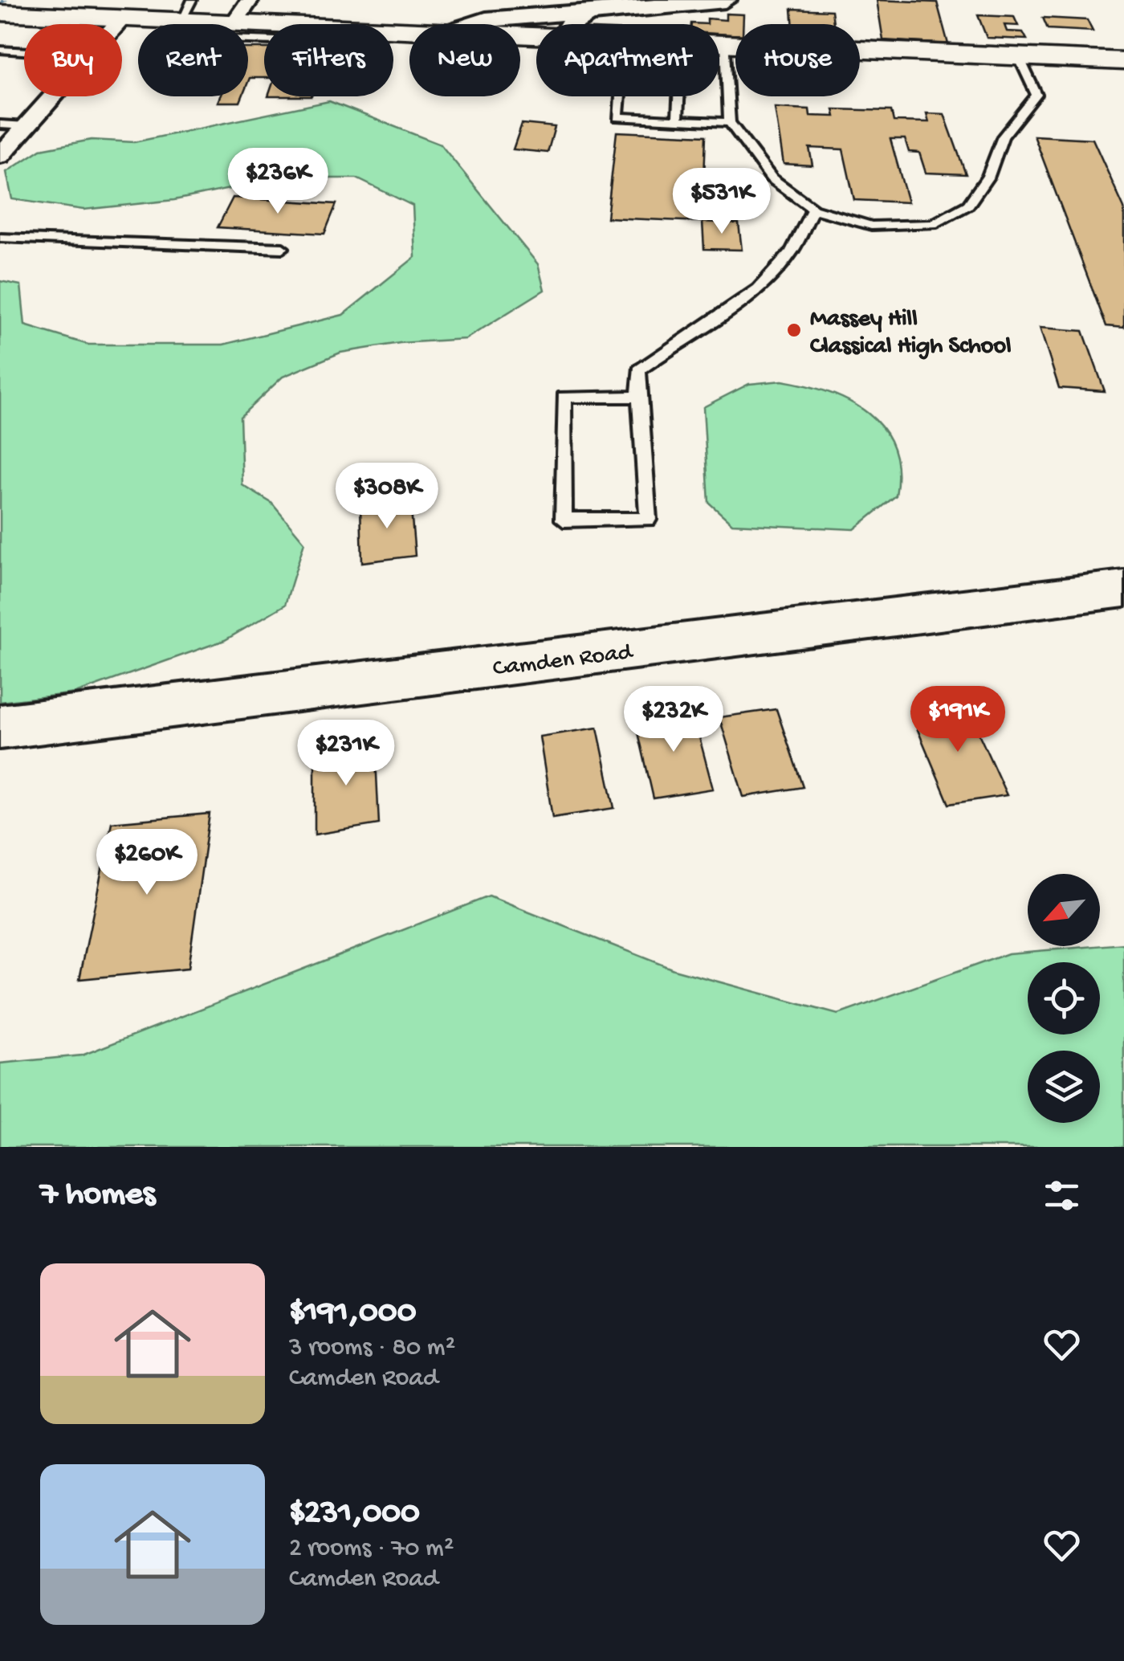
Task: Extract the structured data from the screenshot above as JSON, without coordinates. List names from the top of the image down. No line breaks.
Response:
{"streets":{"street":["Camden Road"]},"places":["Massey Hill Classical High School"],"north":"bottom left","page":{"chip":["Buy","Rent","Filters","New","Apartment","House"],"price":["$236K","$531K","$308K","$232K","$191K","$231K","$260K"],"heading":"7 homes","list":[{"name":"$191,000","note":"3 rooms · 80 m² · Camden Road"},{"name":"$231,000","note":"2 rooms · 70 m² · Camden Road"}]}}
